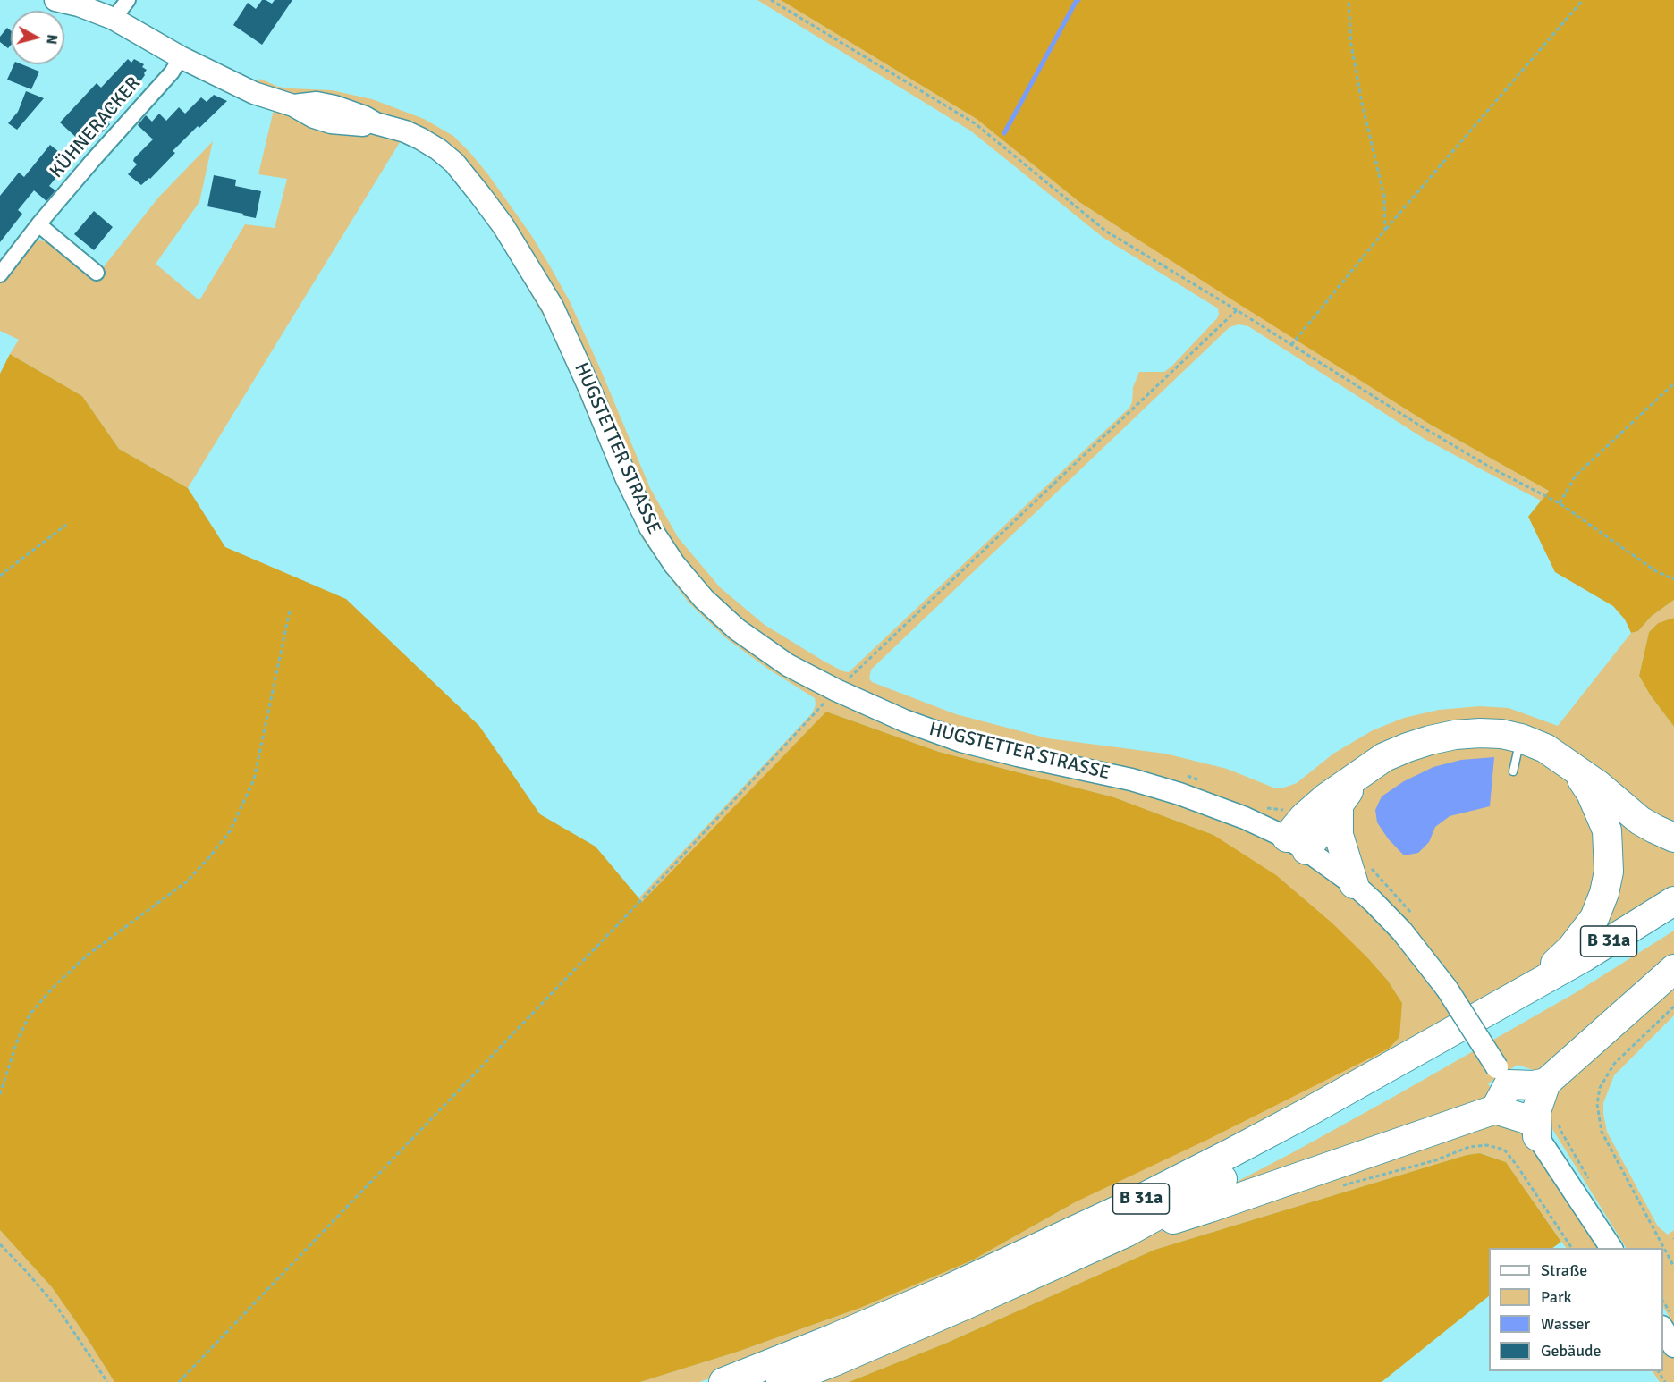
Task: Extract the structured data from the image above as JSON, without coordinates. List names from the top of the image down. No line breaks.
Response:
{"streets":{"highway":["B 31a"],"street":["KÜHNERACKER","HUGSTETTER STRASSE"]},"crossings":[["KÜHNERACKER","HUGSTETTER STRASSE"]],"legend":["Straße","Park","Wasser","Gebäude"],"north":"right"}
